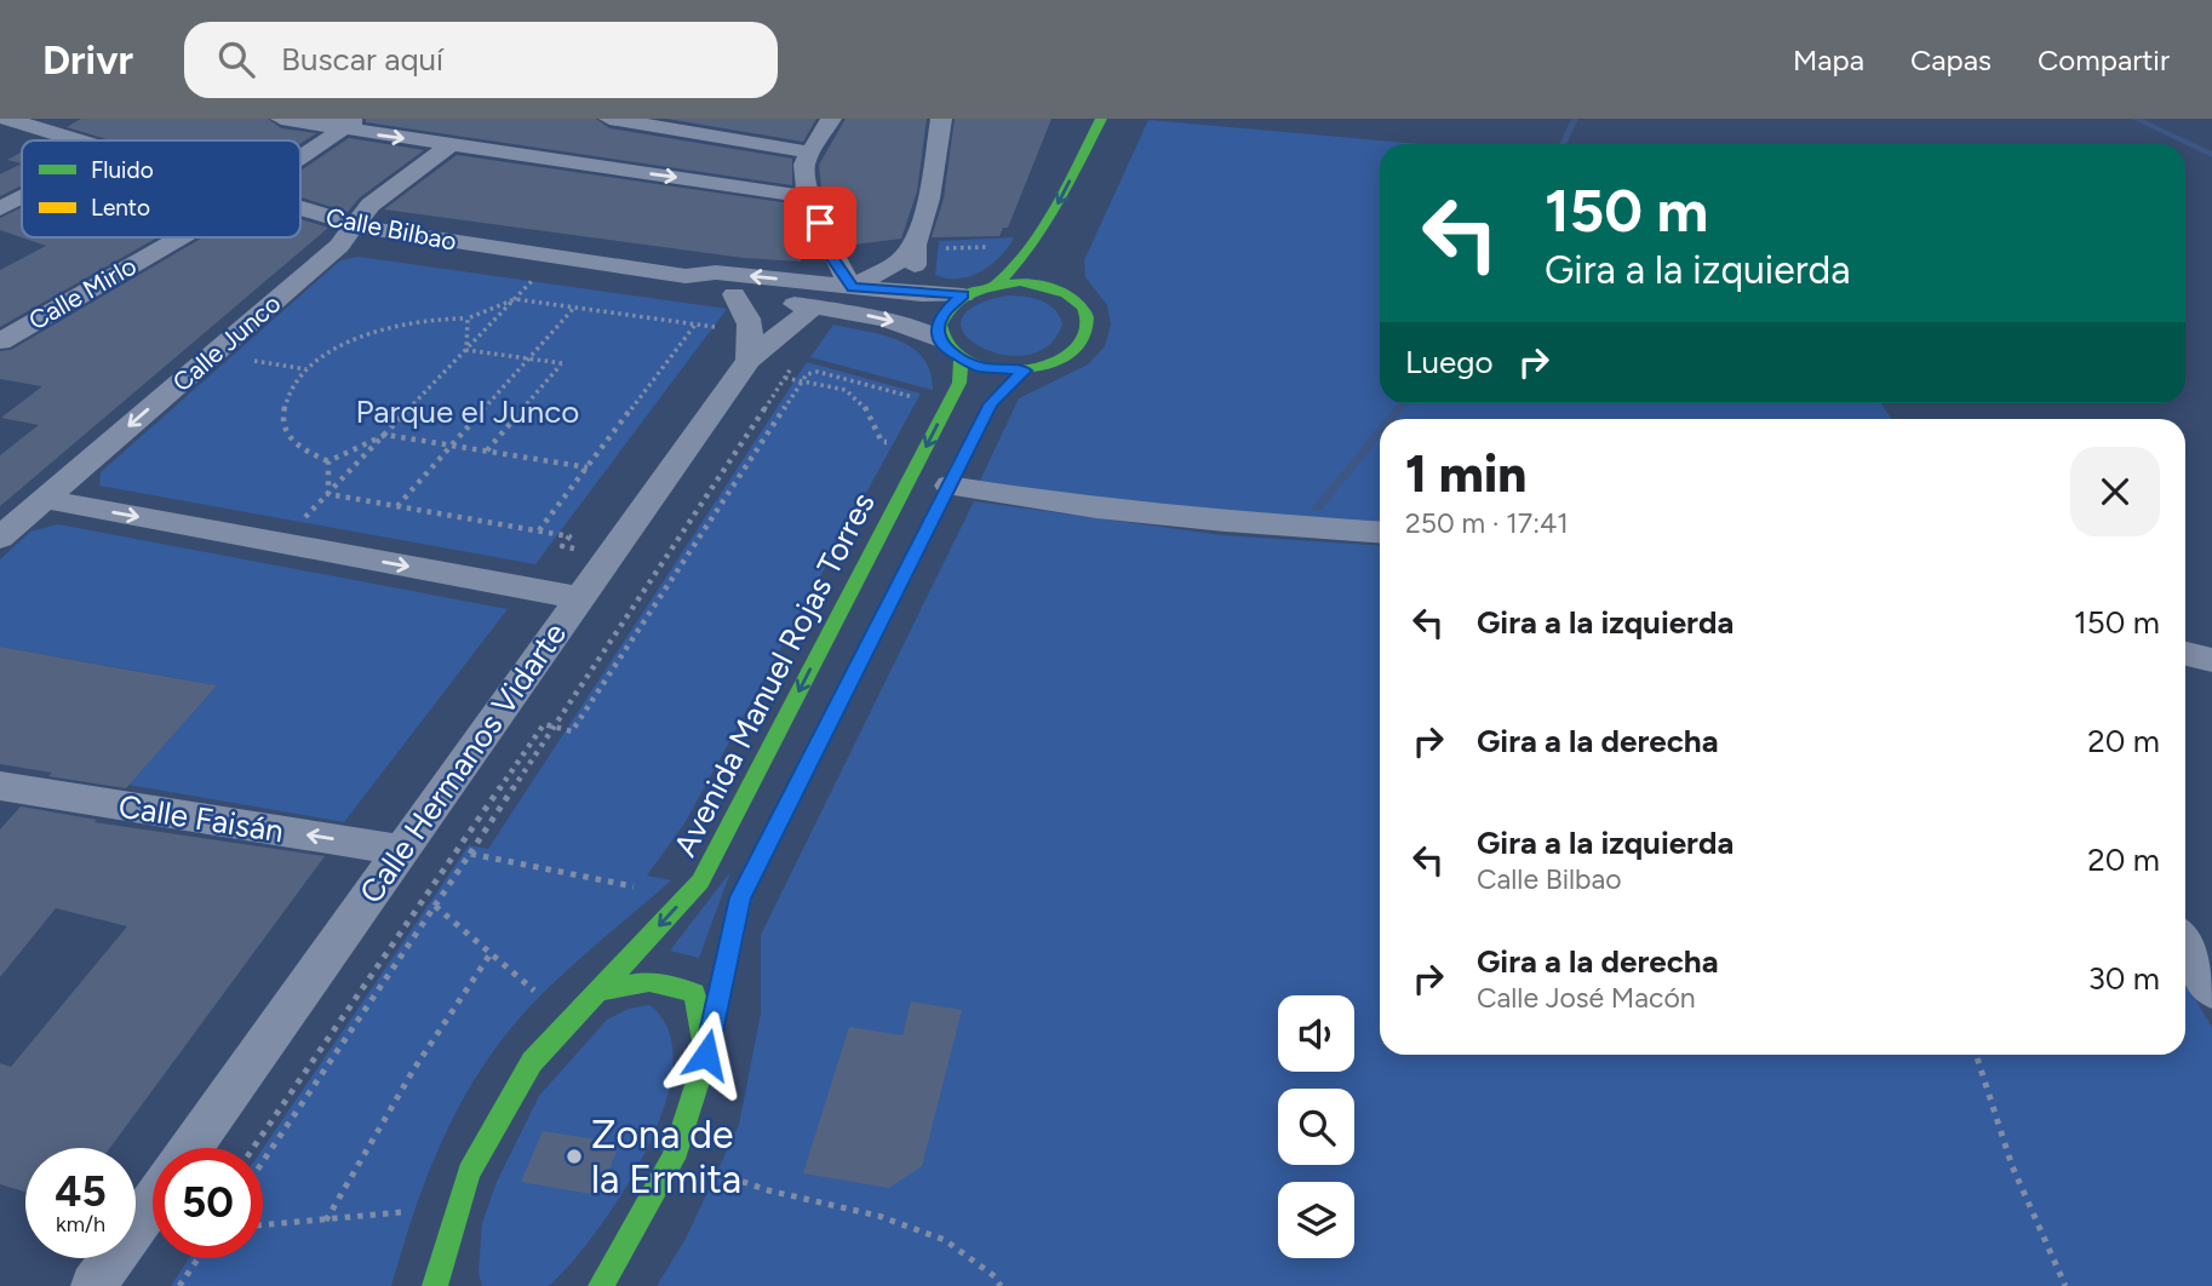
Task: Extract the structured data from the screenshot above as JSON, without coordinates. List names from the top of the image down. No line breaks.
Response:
{"streets":{"main road":["Avenida Manuel Rojas Torres"],"street":["Calle Bilbao","Calle Mirlo","Calle Junco","Calle Hermanos Vidarte","Calle Faisán"]},"crossings":[["Calle Bilbao","Calle Junco"],["Calle Bilbao","Avenida Manuel Rojas Torres"],["Calle Bilbao","Calle Hermanos Vidarte"],["Calle Hermanos Vidarte","Calle Faisán"]],"one_way":["Calle Junco"],"parks":["Parque el Junco"],"places":["Zona de la Ermita"],"legend":["Fluido","Lento"],"page":{"header":"Drivr","search":"Buscar aquí","nav":["Mapa","Capas","Compartir"],"turn":["150 m","Gira a la izquierda"],"then":"Luego","heading":["1 min","250 m · 17:41"],"list":[{"name":"Gira a la izquierda","value":"150 m"},{"name":"Gira a la derecha","value":"20 m"},{"name":"Gira a la izquierda","note":"Calle Bilbao","value":"20 m"},{"name":"Gira a la derecha","note":"Calle José Macón","value":"30 m"}],"speed":"45 km/h","limit":"50"}}
